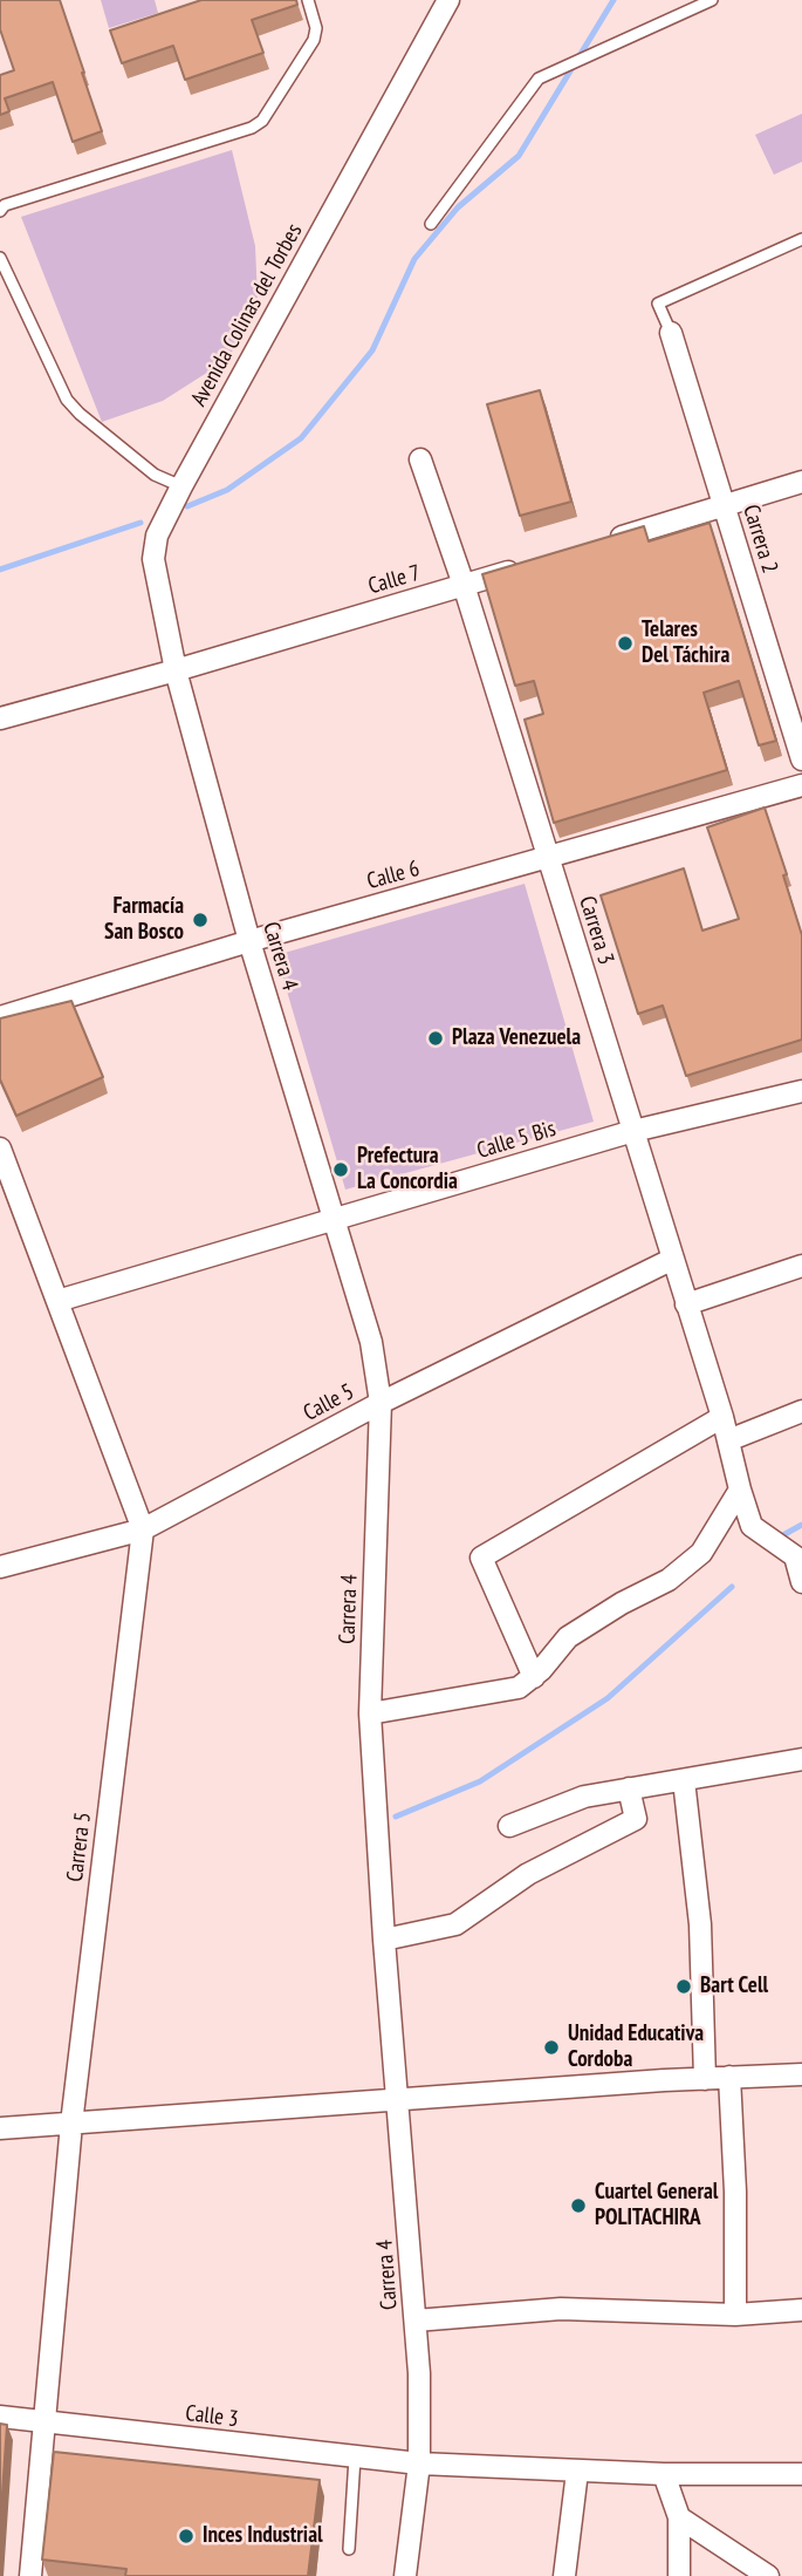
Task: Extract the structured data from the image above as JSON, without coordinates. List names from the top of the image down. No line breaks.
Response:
{"streets":{"street":["Avenida Colinas del Torbes","Carrera 2","Calle 7","Calle 6","Carrera 3","Carrera 4","Calle 5 Bis","Calle 5","Carrera 5","Calle 3"]},"crossings":[["Avenida Colinas del Torbes","Calle 7"],["Avenida Colinas del Torbes","Carrera 4"],["Calle 7","Carrera 3"],["Calle 7","Carrera 4"],["Calle 6","Carrera 3"],["Calle 6","Carrera 4"],["Carrera 3","Calle 5 Bis"],["Carrera 3","Calle 5"],["Carrera 4","Calle 5 Bis"],["Carrera 4","Calle 5"],["Carrera 4","Calle 3"],["Calle 5 Bis","Carrera 5"],["Calle 5","Carrera 5"],["Carrera 5","Calle 3"]],"places":["Telares Del Táchira","Farmacía San Bosco","Plaza Venezuela","Prefectura La Concordia","Bart Cell","Unidad Educativa Cordoba","Cuartel General POLITACHIRA","Inces Industrial"]}
